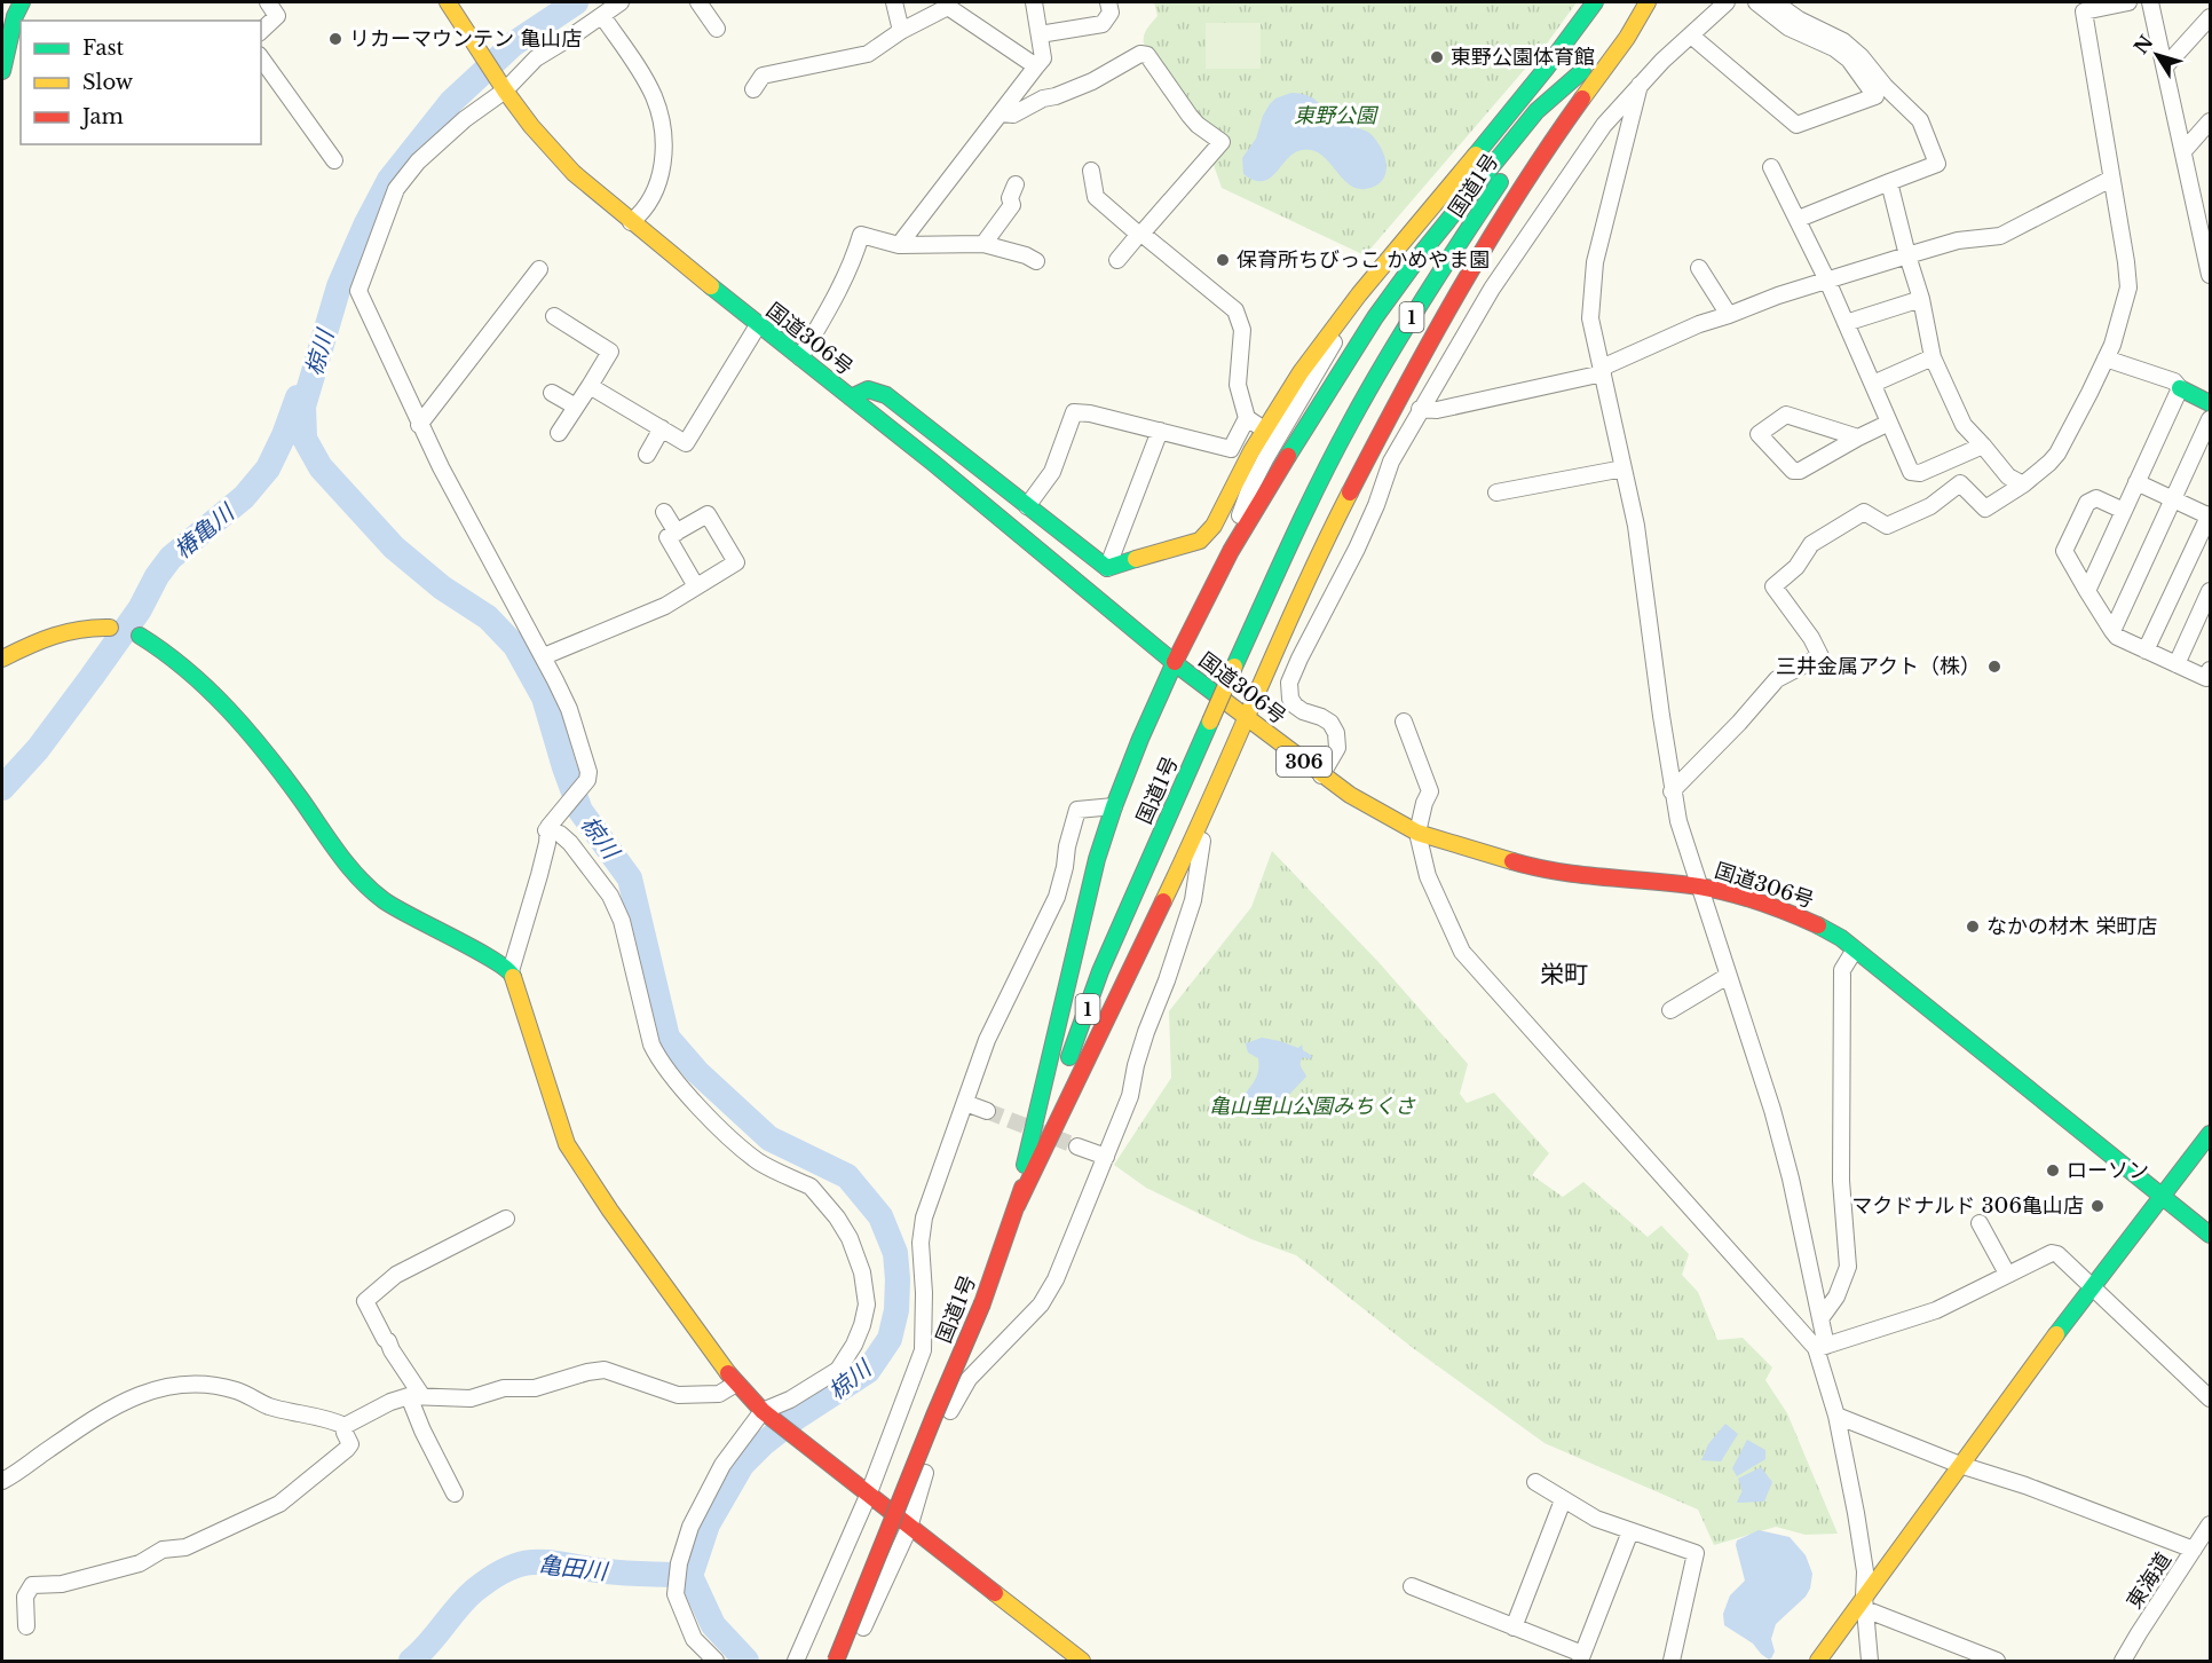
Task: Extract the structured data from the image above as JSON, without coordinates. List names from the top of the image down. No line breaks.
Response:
{"streets":{"main road":["国道1号","1","国道306号","306"],"street":["東海道"]},"districts":["栄町"],"water":["椋川","椿亀川","亀田川"],"parks":["東野公園","亀山里山公園みちくさ"],"places":["リカーマウンテン 亀山店","東野公園体育館","保育所ちびっこ かめやま園","三井金属アクト（株）","なかの材木 栄町店","ローソン","マクドナルド 306亀山店"],"legend":["Fast","Slow","Jam"],"north":"top left"}
